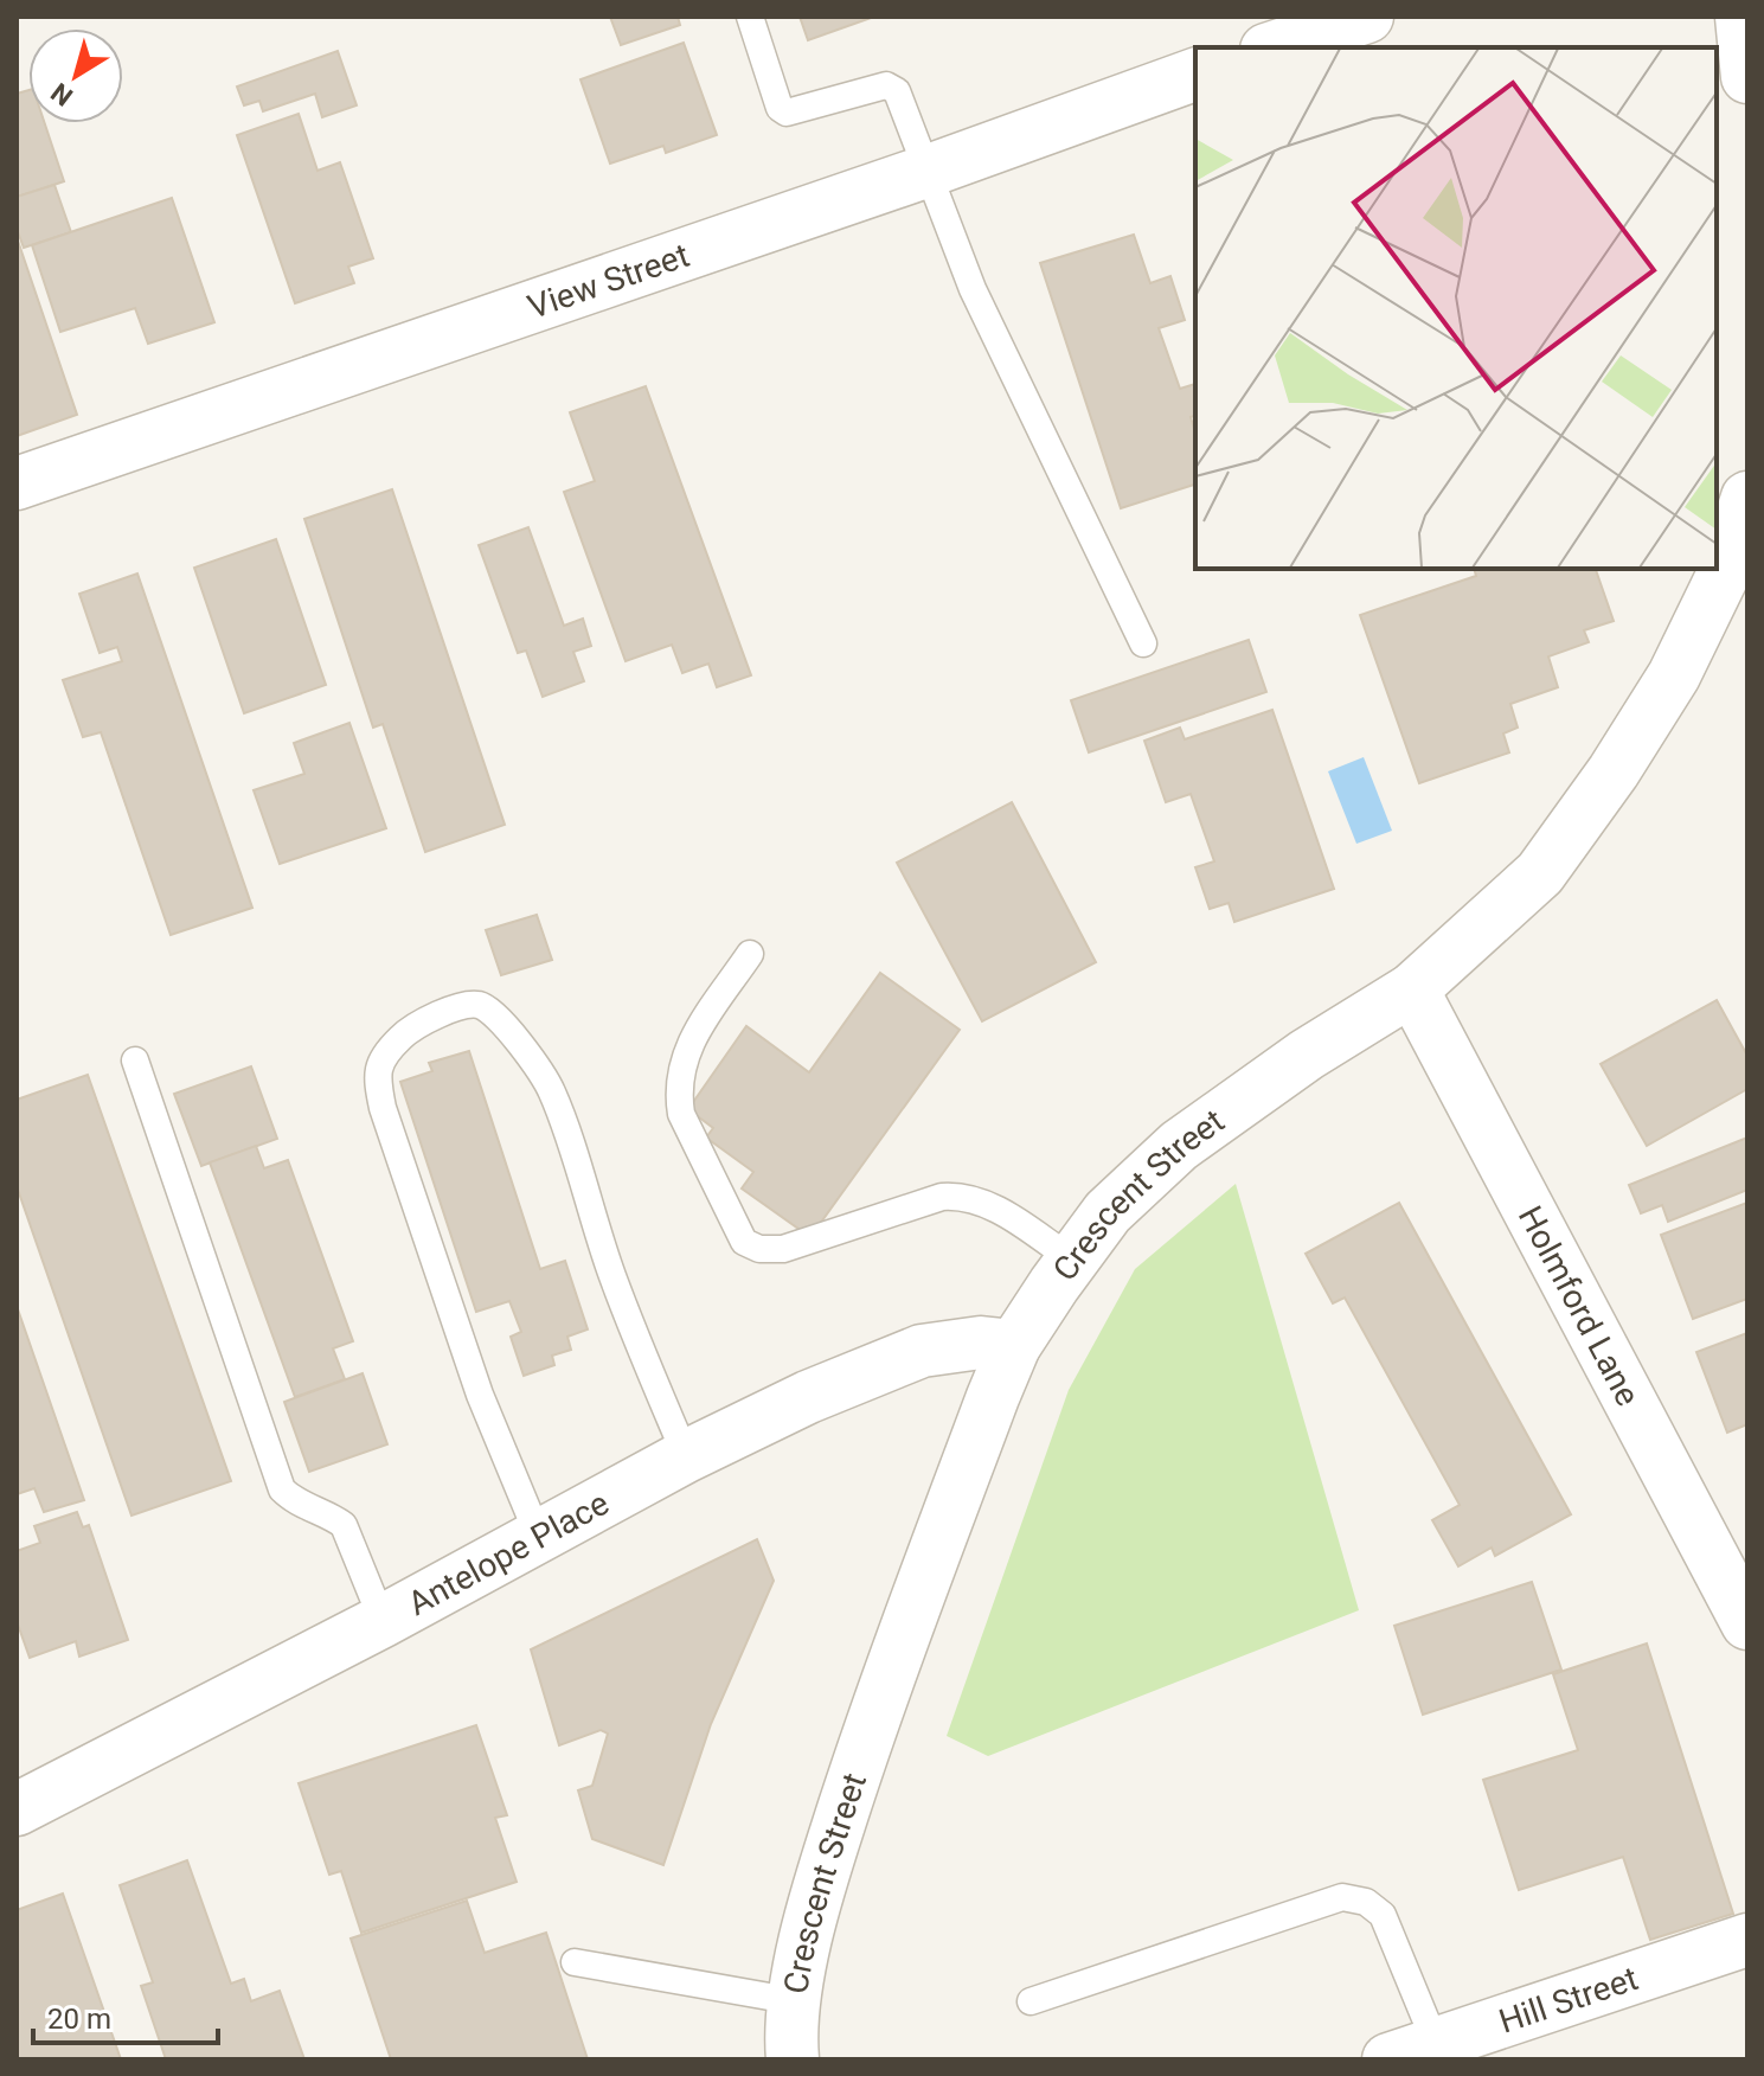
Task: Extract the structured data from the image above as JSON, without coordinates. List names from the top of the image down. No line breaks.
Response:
{"streets":{"street":["View Street","Crescent Street","Holmford Lane","Antelope Place","Hill Street"]},"crossings":[["Crescent Street","Holmford Lane"],["Crescent Street","Antelope Place"]],"scale_bar":"20 m","north":"bottom left"}
